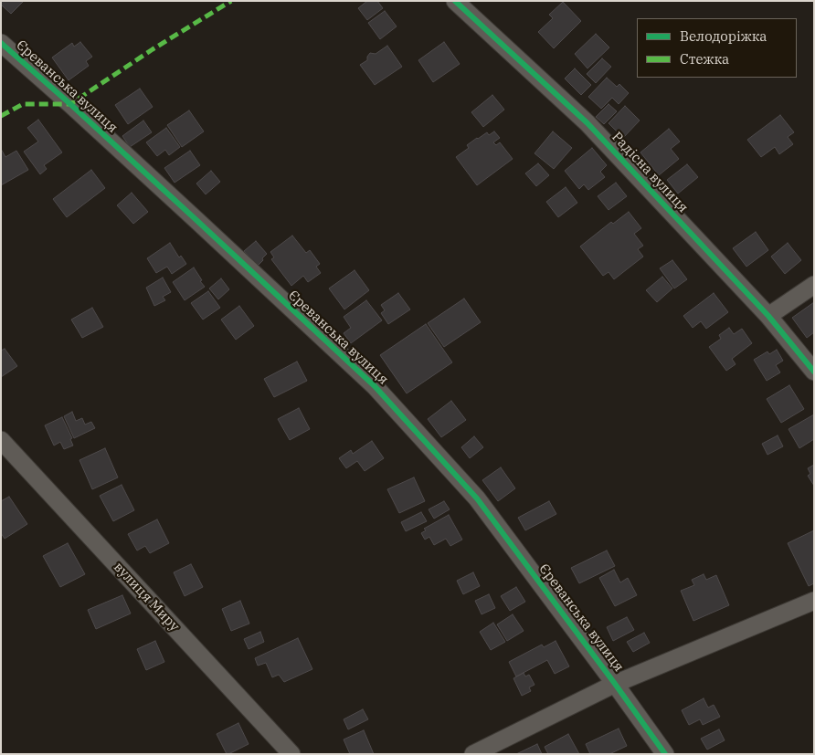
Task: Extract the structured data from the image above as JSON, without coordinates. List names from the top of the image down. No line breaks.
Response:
{"streets":{"street":["Єреванська вулиця","Радісна вулиця","вулиця Миру"]},"legend":["Велодоріжка","Стежка"]}
